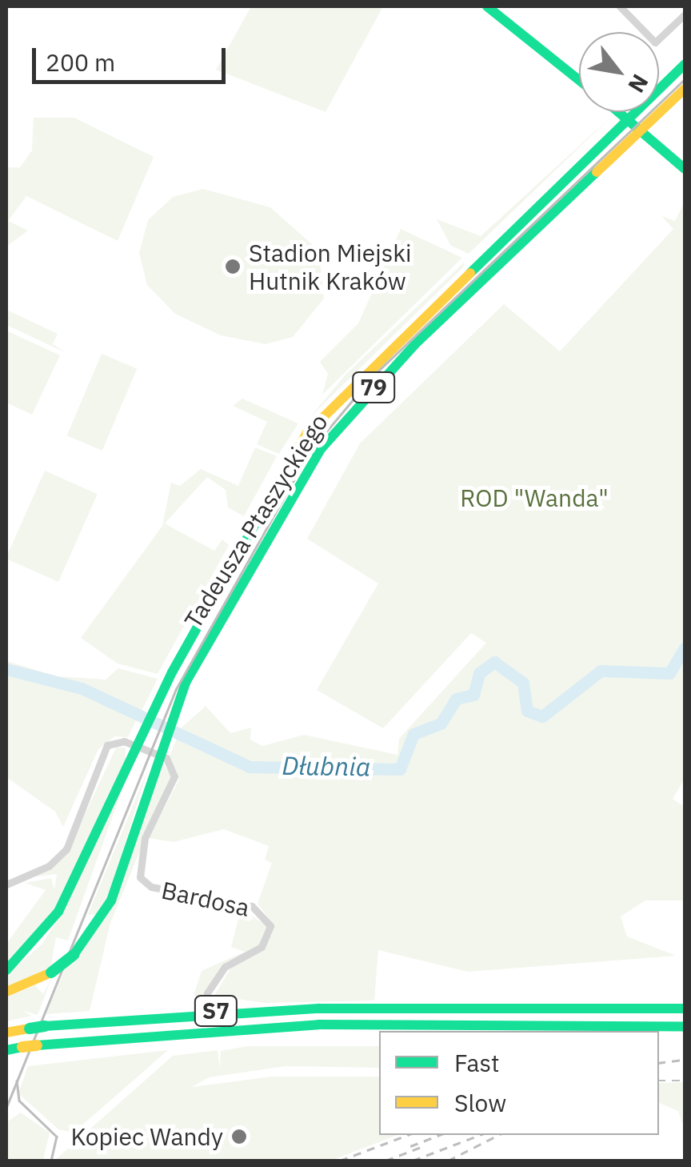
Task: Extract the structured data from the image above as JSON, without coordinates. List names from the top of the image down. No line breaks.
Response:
{"streets":{"main road":["79","Tadeusza Ptaszyckiego","S7"],"street":["Bardosa"]},"crossings":[["79","Tadeusza Ptaszyckiego"],["Tadeusza Ptaszyckiego","Bardosa"]],"water":["Dłubnia"],"parks":["ROD \"Wanda\""],"places":["Stadion Miejski Hutnik Kraków","Kopiec Wandy"],"legend":["Fast","Slow"],"scale_bar":"200 m","north":"bottom right"}
